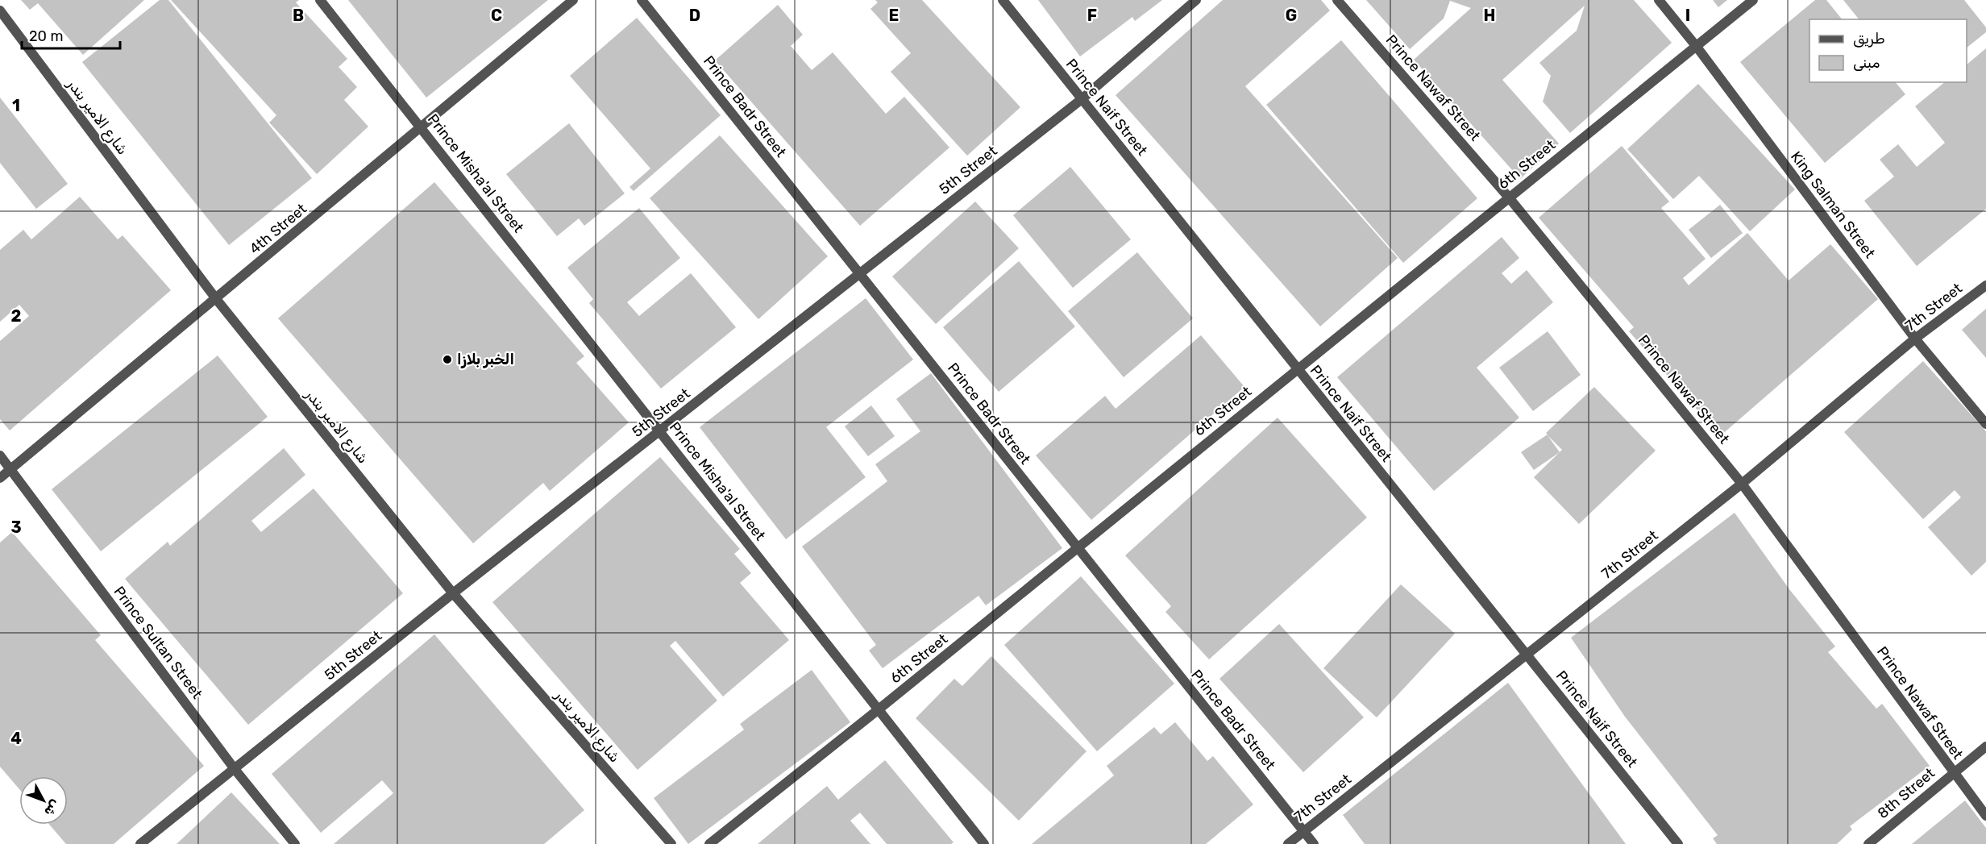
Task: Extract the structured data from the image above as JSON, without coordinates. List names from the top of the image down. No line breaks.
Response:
{"streets":{"street":["Prince Nawaf Street","Prince Badr Street","Prince Naif Street","شارع الامير بندر","6th Street","5th Street","Prince Misha'al Street","King Salman Street","4th Street","7th Street","Prince Sultan Street","8th Street"]},"crossings":[["Prince Nawaf Street","6th Street"],["Prince Nawaf Street","7th Street"],["Prince Nawaf Street","8th Street"],["Prince Badr Street","6th Street"],["Prince Badr Street","5th Street"],["Prince Badr Street","7th Street"],["Prince Naif Street","6th Street"],["Prince Naif Street","5th Street"],["Prince Naif Street","7th Street"],["شارع الامير بندر","5th Street"],["شارع الامير بندر","4th Street"],["6th Street","Prince Misha'al Street"],["6th Street","King Salman Street"],["5th Street","Prince Misha'al Street"],["5th Street","Prince Sultan Street"],["Prince Misha'al Street","4th Street"],["King Salman Street","7th Street"],["4th Street","Prince Sultan Street"]],"places":["الخبر بلازا"],"legend":["طريق","مبنى"],"scale_bar":"20 m","north":"bottom right","grid":{"columns":["B","C","D","E","F","G","H","I"],"rows":["1","2","3","4"]}}
